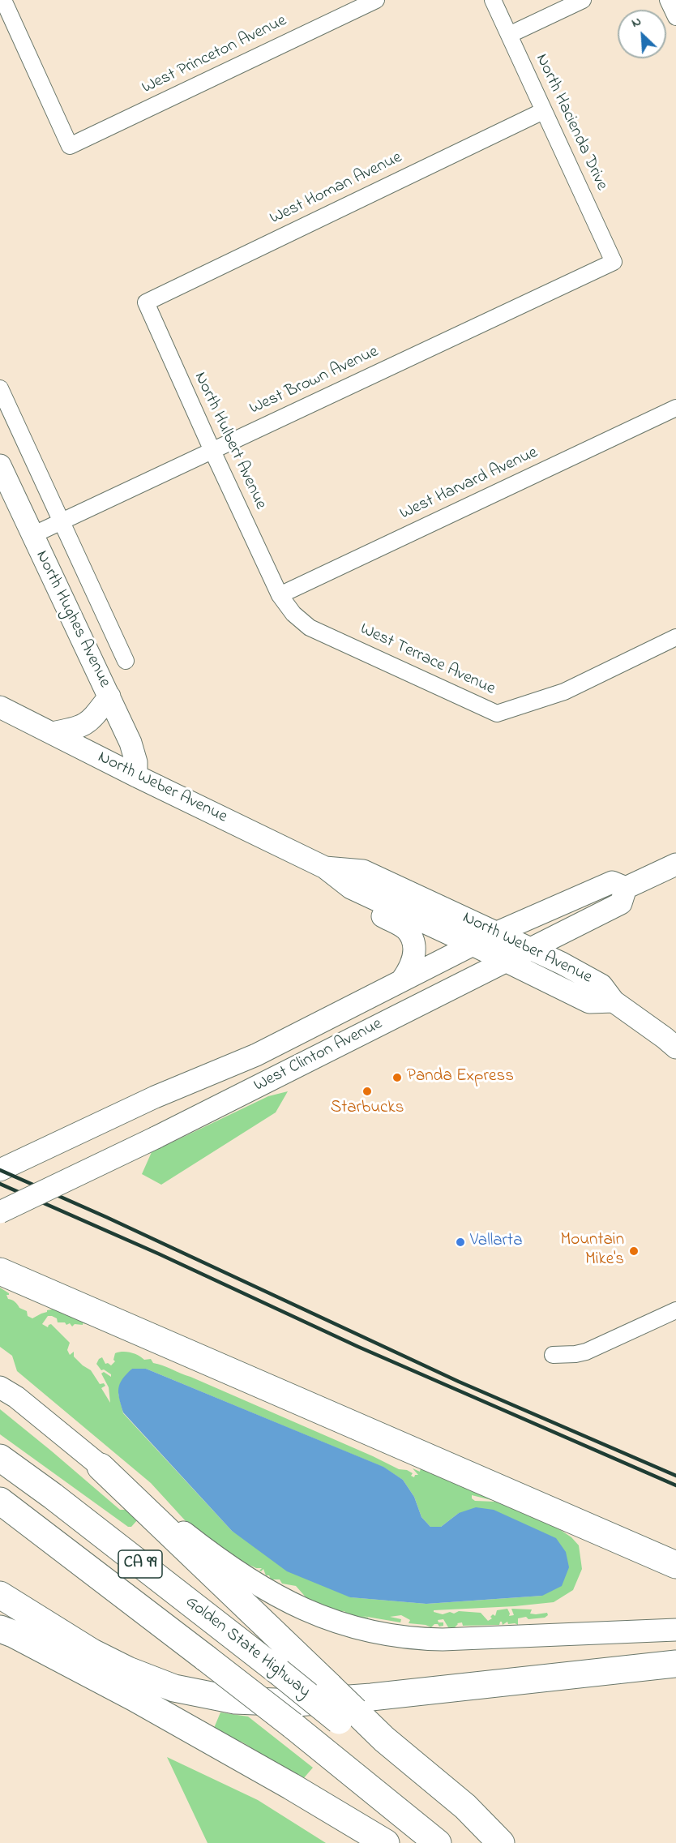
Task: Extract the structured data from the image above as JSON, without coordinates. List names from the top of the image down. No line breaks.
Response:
{"streets":{"highway":["CA 99","Golden State Highway"],"main road":["North Hughes Avenue","North Weber Avenue","West Clinton Avenue"],"street":["West Princeton Avenue","North Hacienda Drive","West Homan Avenue","West Brown Avenue","North Hulbert Avenue","West Harvard Avenue","West Terrace Avenue"]},"crossings":[["North Hacienda Drive","West Homan Avenue"],["North Hacienda Drive","West Brown Avenue"],["West Homan Avenue","North Hulbert Avenue"],["West Brown Avenue","North Hulbert Avenue"],["West Brown Avenue","North Hughes Avenue"],["North Hulbert Avenue","West Harvard Avenue"],["North Hulbert Avenue","West Terrace Avenue"],["West Harvard Avenue","West Terrace Avenue"],["North Hughes Avenue","North Weber Avenue"],["North Weber Avenue","West Clinton Avenue"]],"places":["Panda Express","Starbucks","Vallarta","Mountain Mike's"],"north":"top left"}
